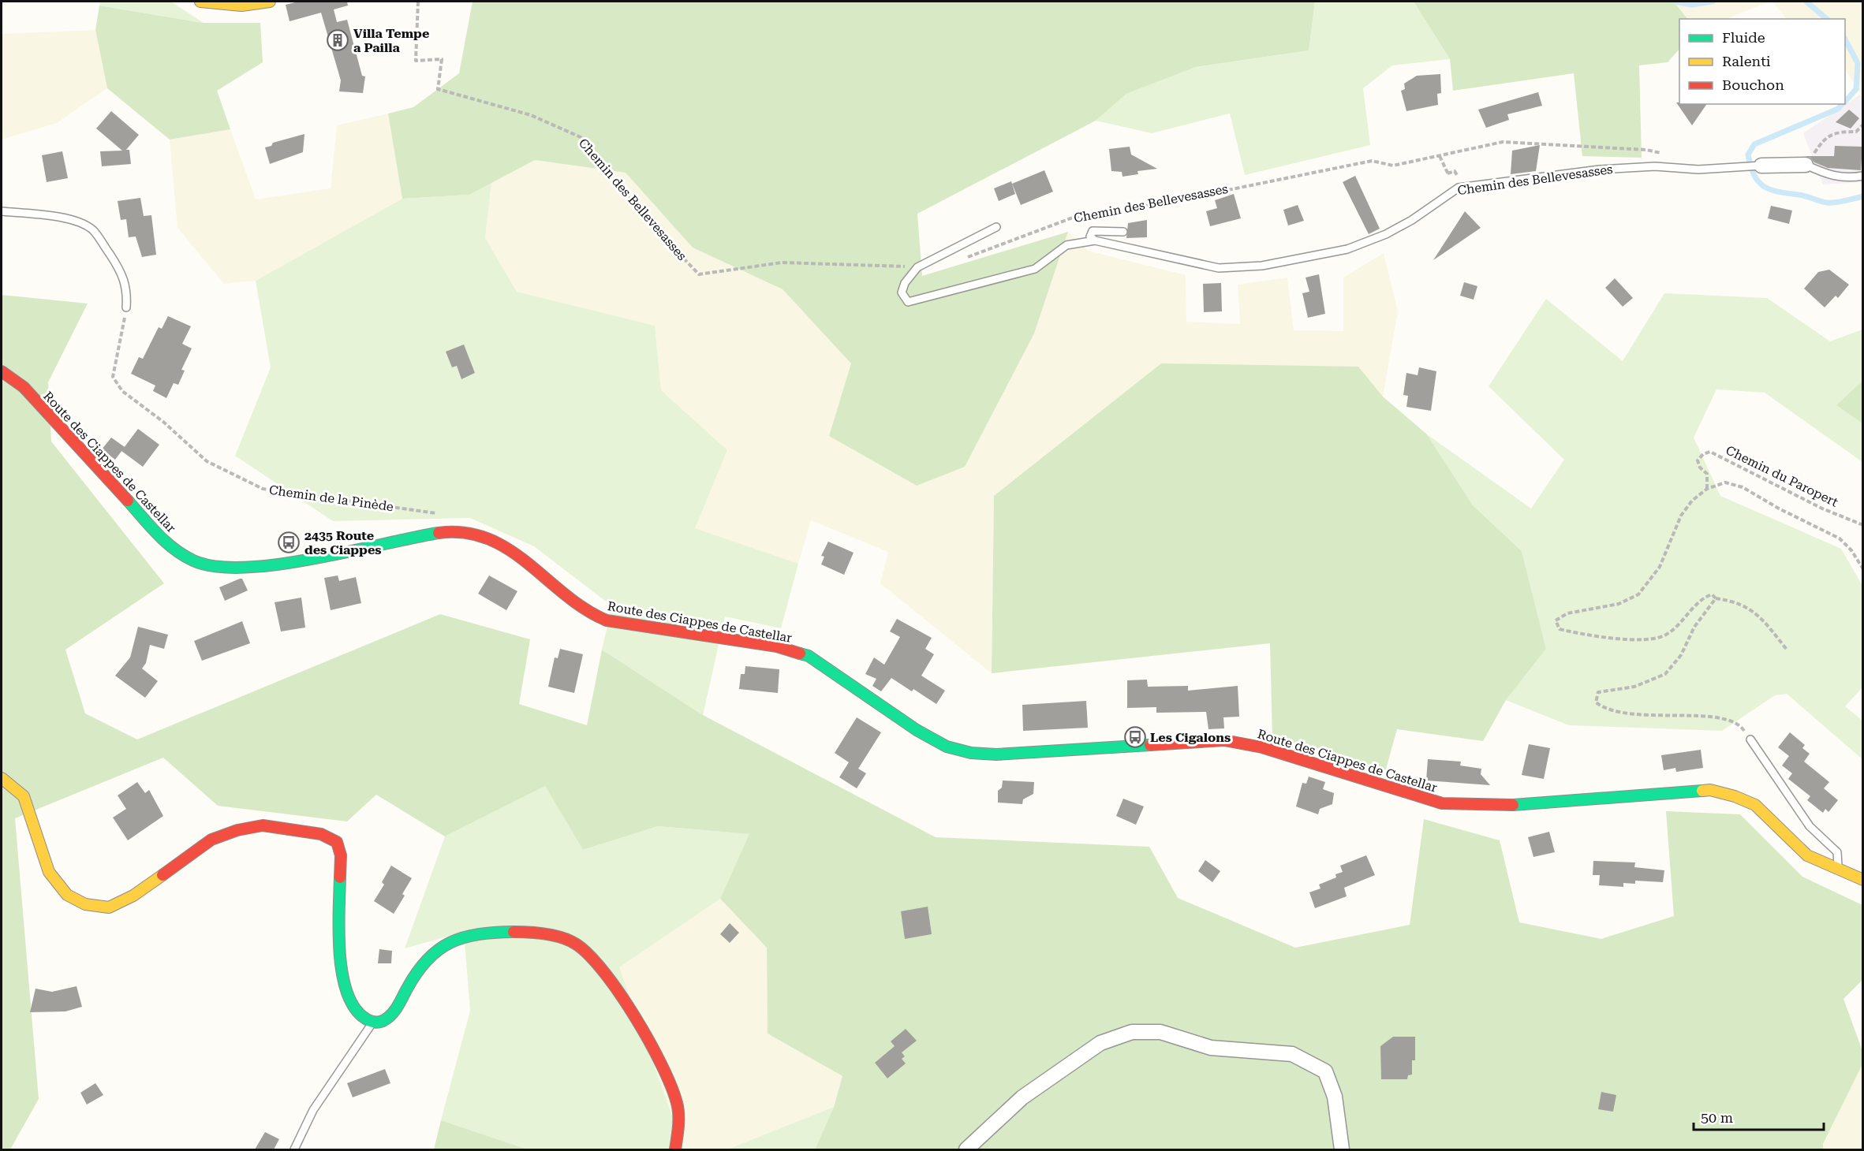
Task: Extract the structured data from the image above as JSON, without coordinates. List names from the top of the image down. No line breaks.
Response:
{"streets":{"street":["Chemin des Bellevesasses","Route des Ciappes de Castellar"],"path":["Chemin du Paropert","Chemin de la Pinède"]},"places":{"building":["Villa Tempe a Pailla"],"bus stop":["2435 Route des Ciappes","Les Cigalons"]},"legend":["Fluide","Ralenti","Bouchon"],"scale_bar":"50 m"}
